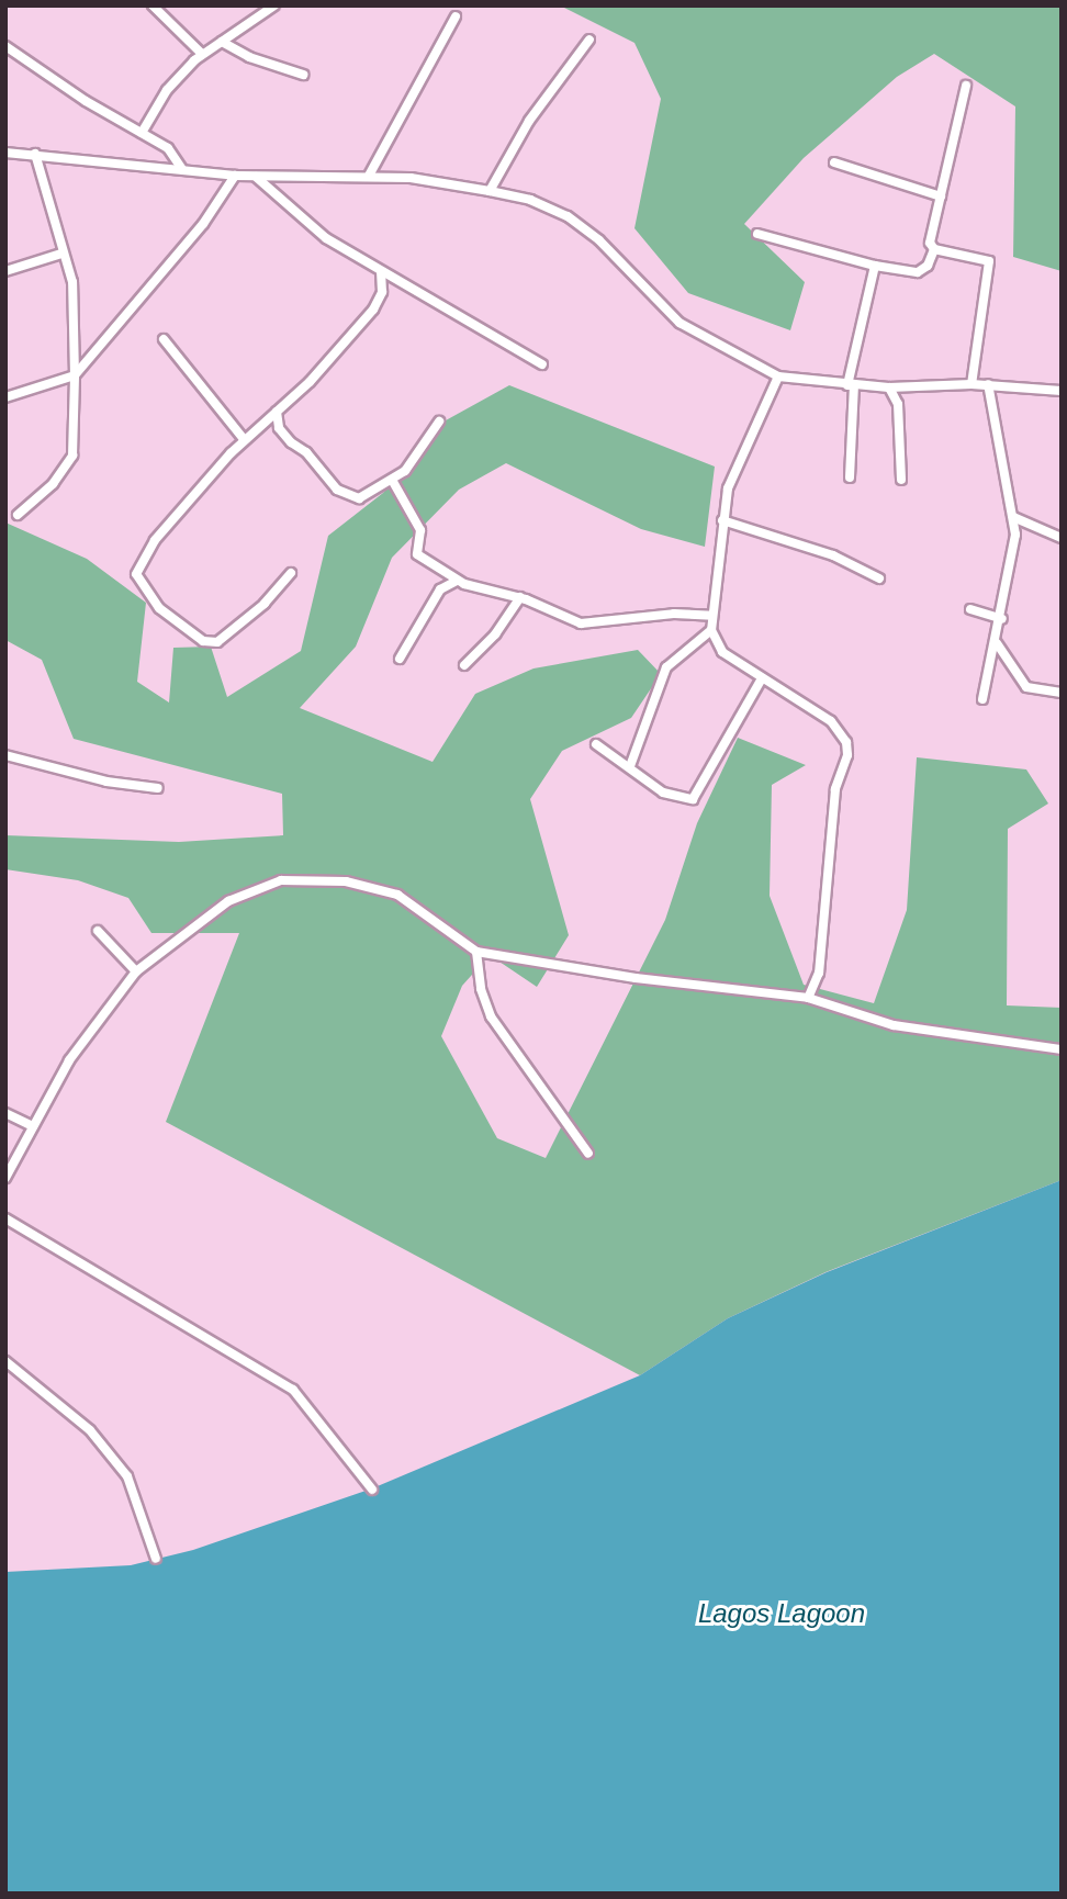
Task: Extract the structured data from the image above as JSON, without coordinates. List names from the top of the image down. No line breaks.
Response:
{"water":["Lagos Lagoon"]}
